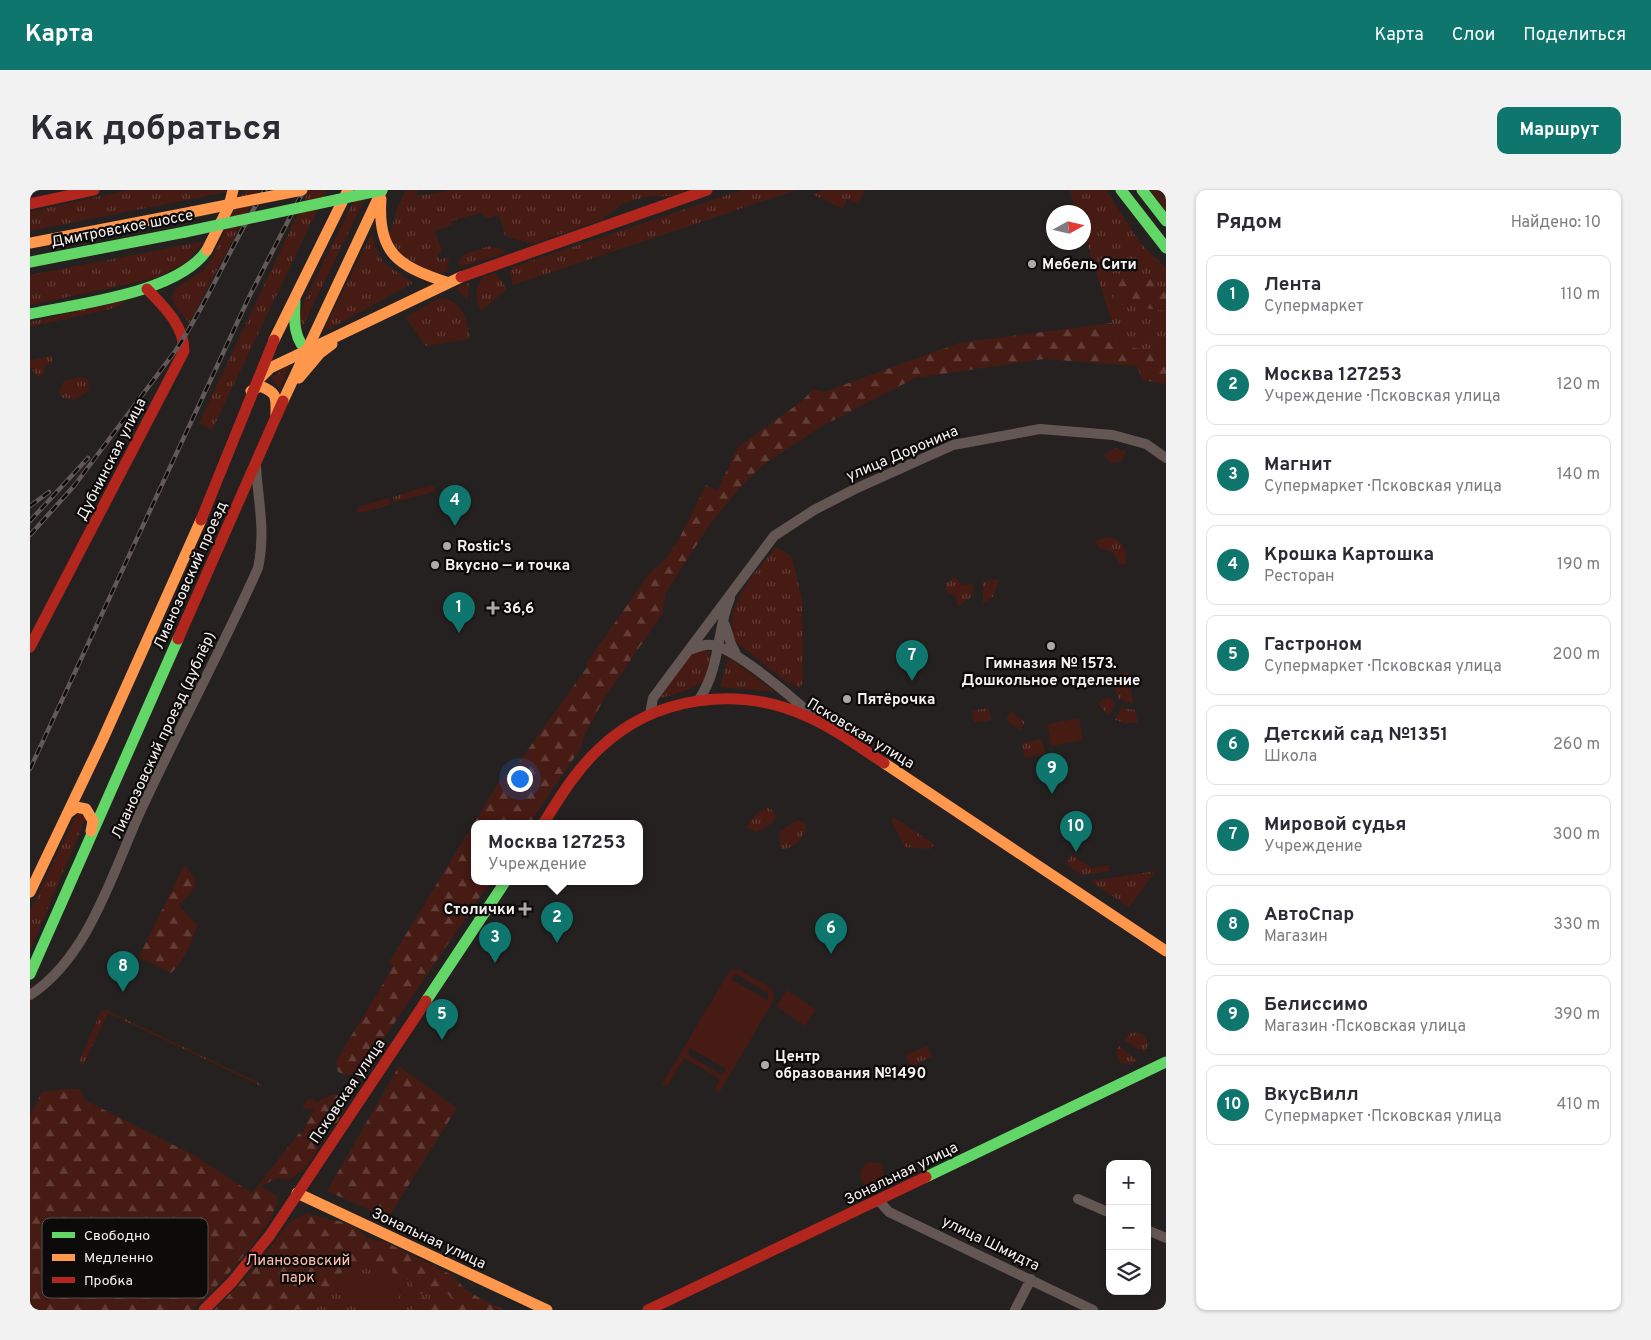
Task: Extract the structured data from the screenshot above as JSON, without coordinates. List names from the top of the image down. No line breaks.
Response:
{"streets":{"main road":["Дмитровское шоссе","Дубнинская улица","Лианозовский проезд","Псковская улица","Зональная улица"],"street":["улица Доронина","Лианозовский проезд (дублёр)","улица Шмидта"]},"crossings":[["Дмитровское шоссе","Лианозовский проезд"],["улица Доронина","Псковская улица"],["Лианозовский проезд","Лианозовский проезд (дублёр)"],["Псковская улица","Зональная улица"],["Зональная улица","улица Шмидта"]],"parks":["Лианозовский парк"],"places":{"other":["Мебель Сити","Rostic's","Вкусно — и точка","Гимназия № 1573. Дошкольное отделение","Пятёрочка","Центр образования №1490"],"health":["36,6","Столички"]},"legend":["Свободно","Медленно","Пробка"],"north":"right","page":{"header":"Карта","nav":["Карта","Слои","Поделиться"],"buttons":"Маршрут","title":"Как добраться","heading":["Рядом","Найдено: 10"],"list":[{"mark":"1","name":"Лента","note":"Супермаркет","value":"110 m"},{"mark":"2","name":"Москва 127253","note":"Учреждение · Псковская улица","value":"120 m"},{"mark":"3","name":"Магнит","note":"Супермаркет · Псковская улица","value":"140 m"},{"mark":"4","name":"Крошка Картошка","note":"Ресторан","value":"190 m"},{"mark":"5","name":"Гастроном","note":"Супермаркет · Псковская улица","value":"200 m"},{"mark":"6","name":"Детский сад №1351","note":"Школа","value":"260 m"},{"mark":"7","name":"Мировой судья","note":"Учреждение","value":"300 m"},{"mark":"8","name":"АвтоСпар","note":"Магазин","value":"330 m"},{"mark":"9","name":"Белиссимо","note":"Магазин · Псковская улица","value":"390 m"},{"mark":"10","name":"ВкусВилл","note":"Супермаркет · Псковская улица","value":"410 m"}],"pins":["4","1","7","9","10","2","6","3","8","5"],"popup":["Москва 127253","Учреждение"],"map_buttons":["+","−"]}}
